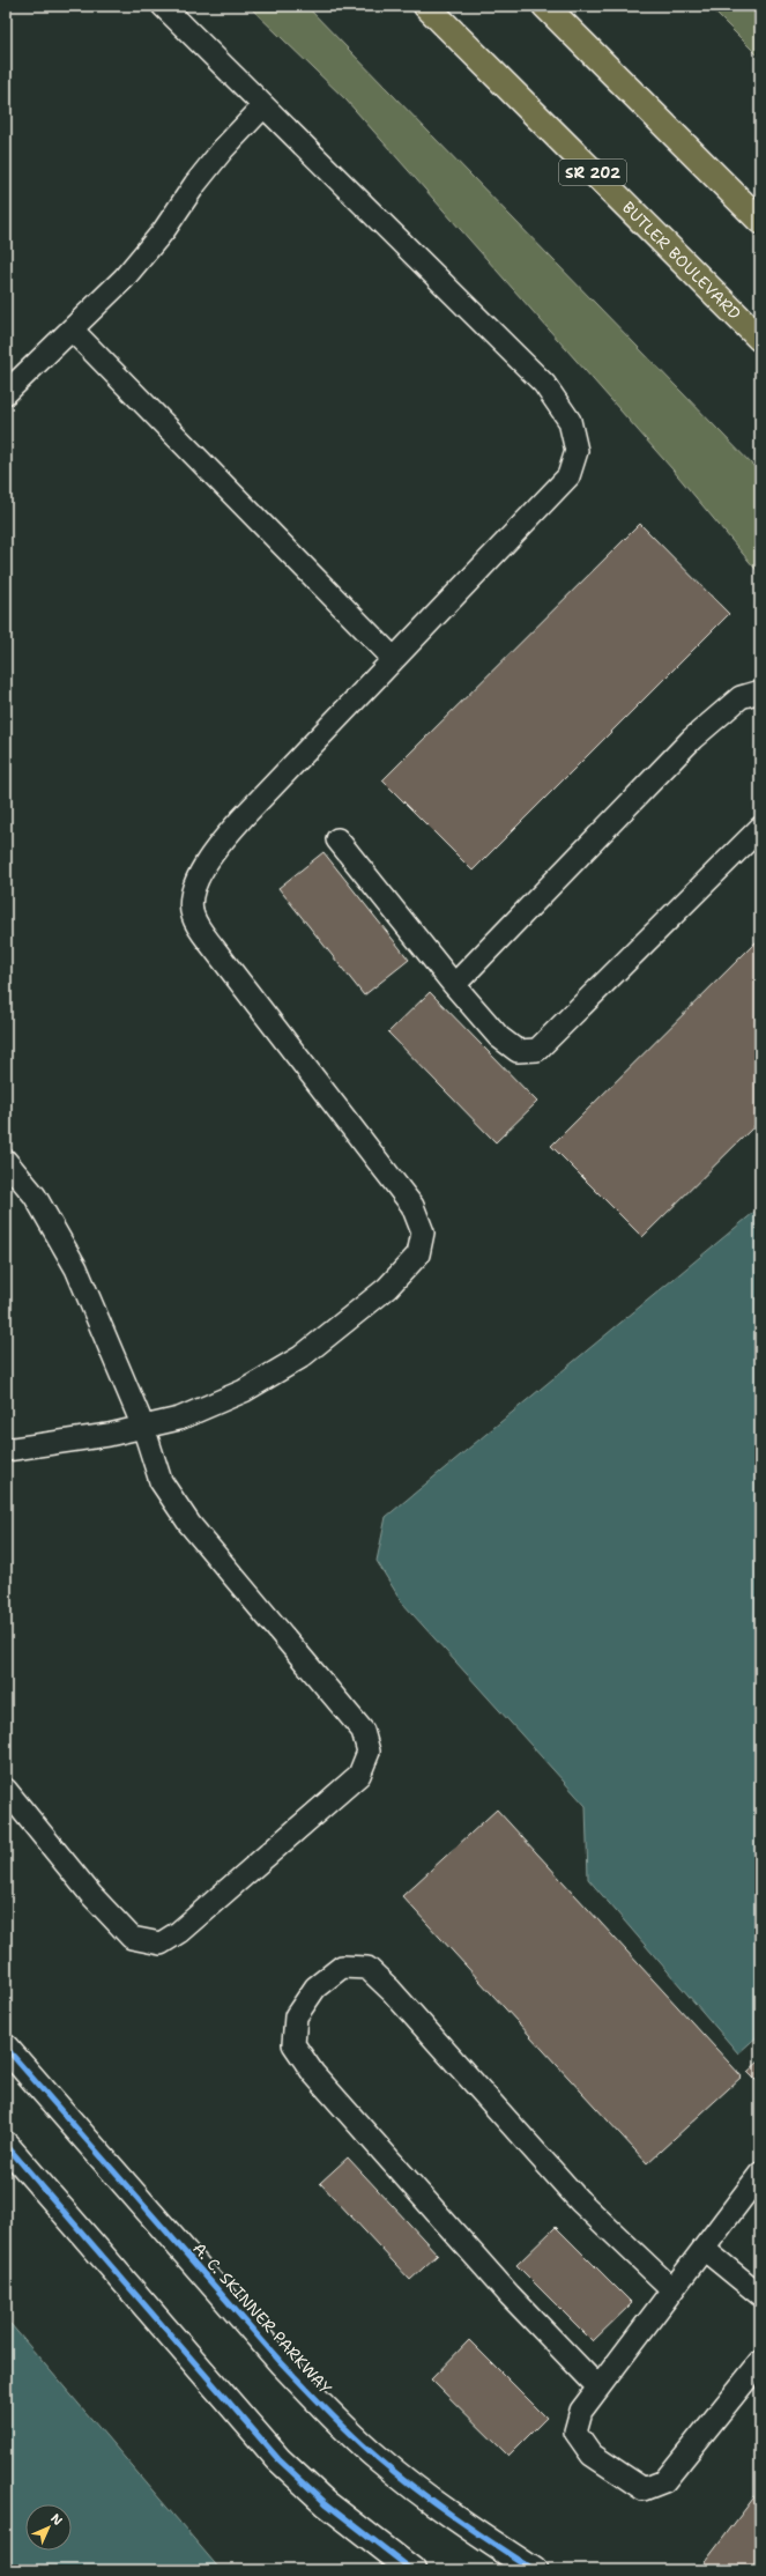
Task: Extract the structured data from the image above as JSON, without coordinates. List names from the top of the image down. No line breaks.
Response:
{"streets":{"highway":["SR 202","BUTLER BOULEVARD"],"main road":["A. C. SKINNER PARKWAY"]},"north":"top right"}
